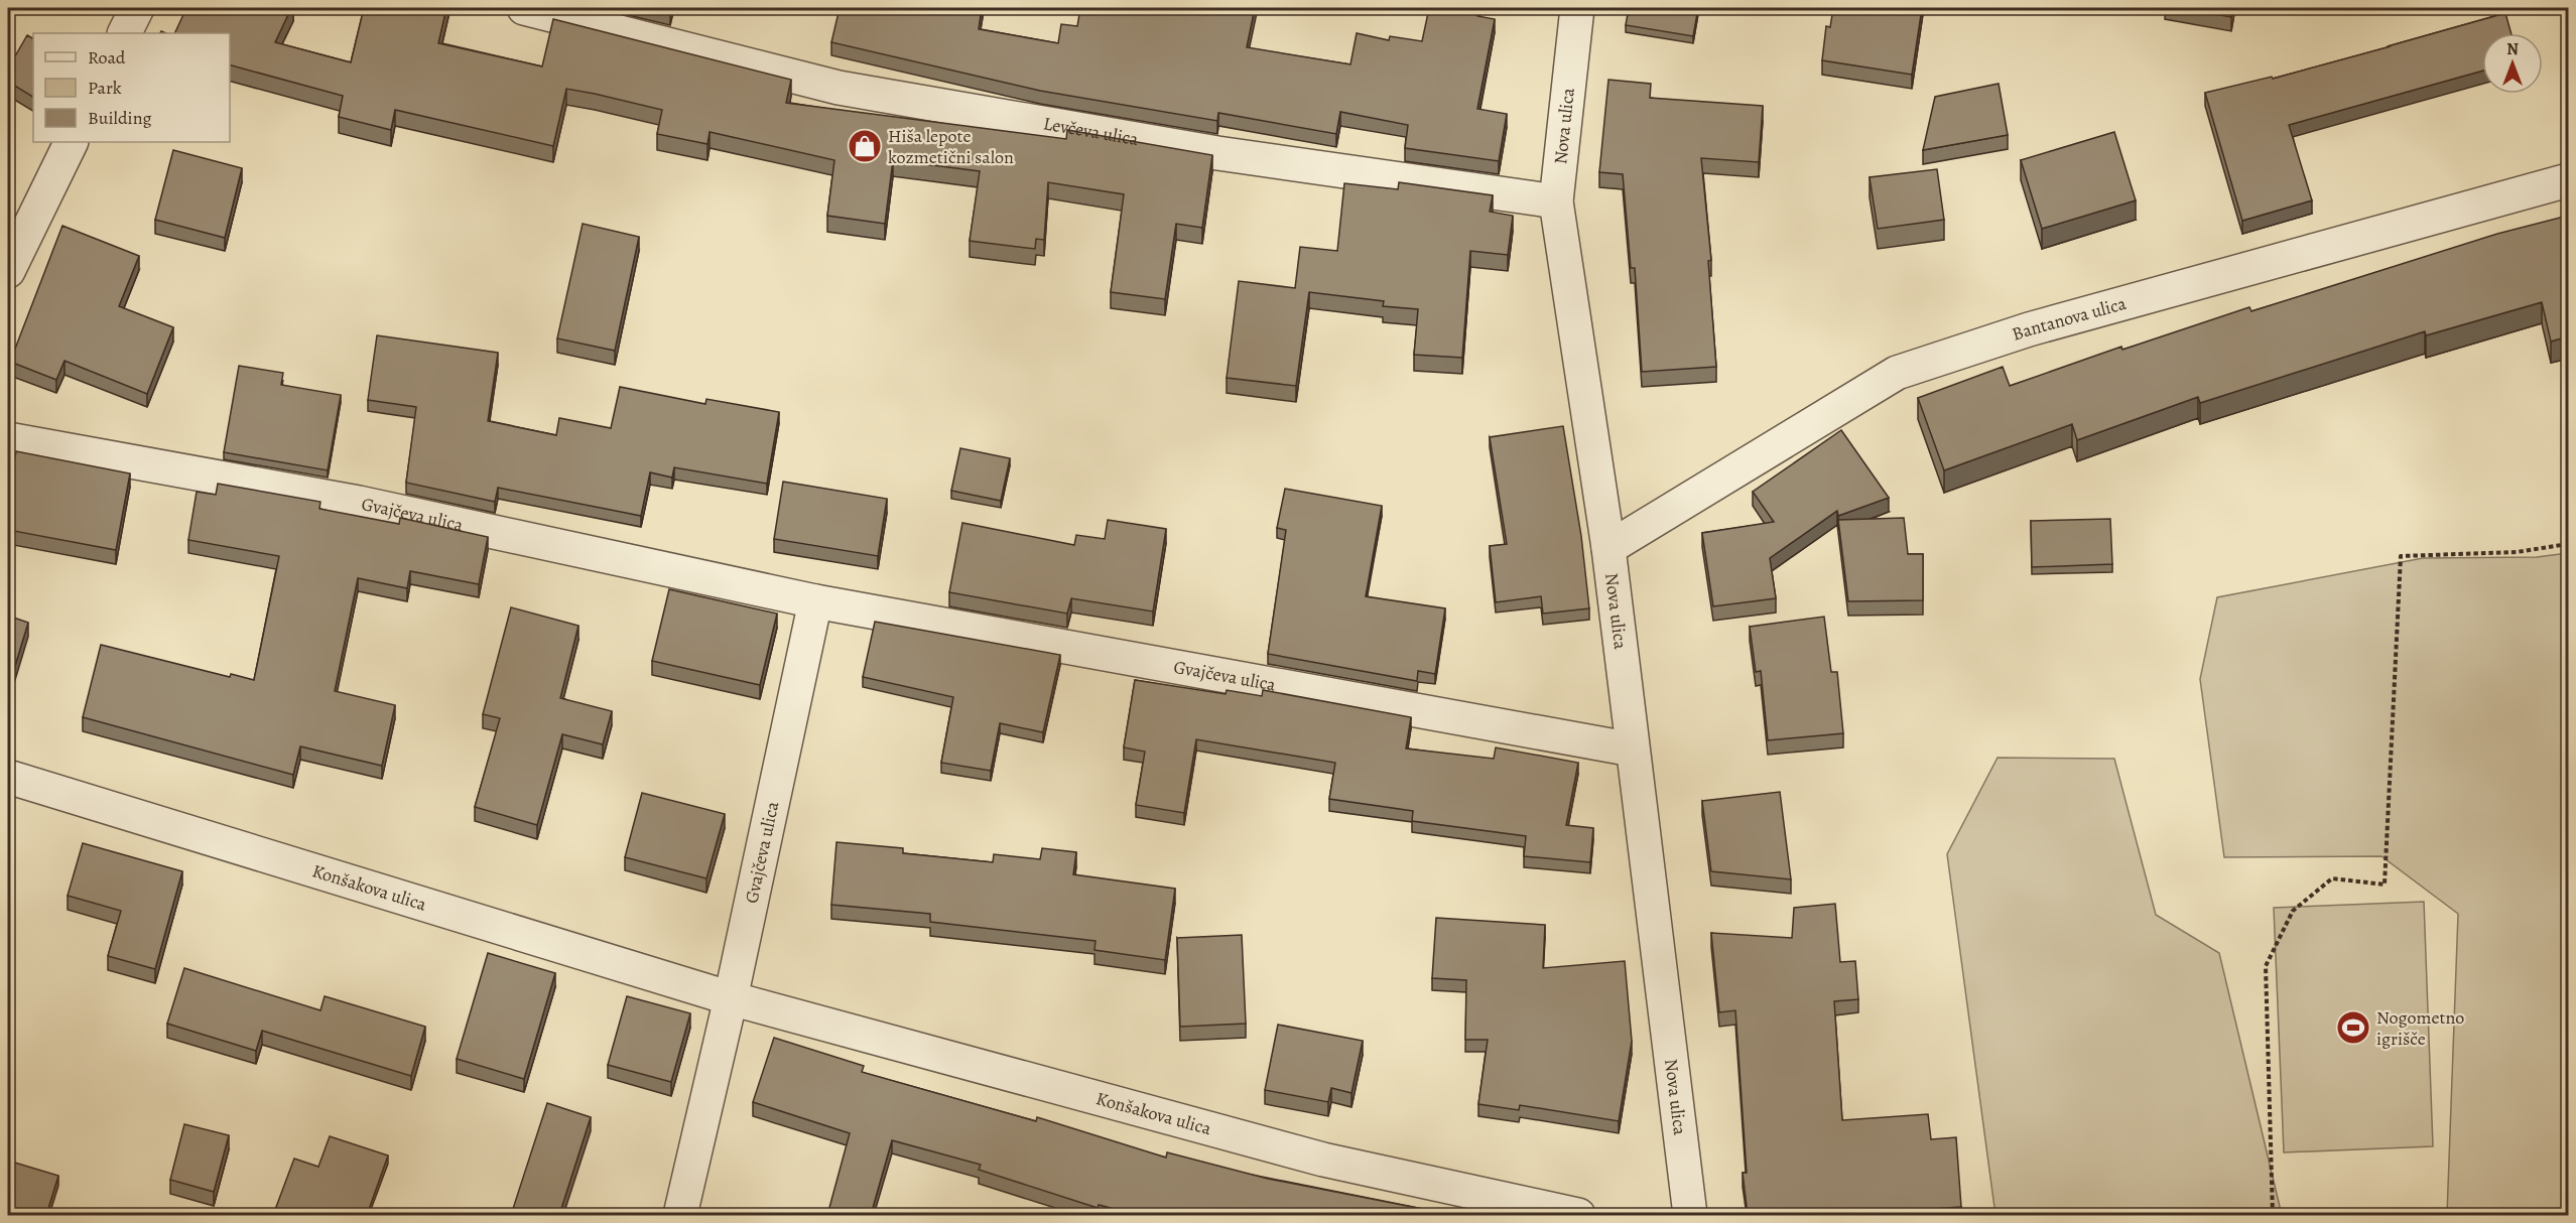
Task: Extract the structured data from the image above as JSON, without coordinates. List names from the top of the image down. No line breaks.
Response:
{"streets":{"street":["Nova ulica","Levčeva ulica","Bantanova ulica","Gvajčeva ulica","Konšakova ulica"]},"crossings":[["Nova ulica","Levčeva ulica"],["Nova ulica","Bantanova ulica"],["Nova ulica","Gvajčeva ulica"],["Gvajčeva ulica","Konšakova ulica"]],"places":{"shop":["Hiša lepote kozmetični salon"],"sports":["Nogometno igrišče"]},"legend":["Road","Park","Building"],"north":"top"}
